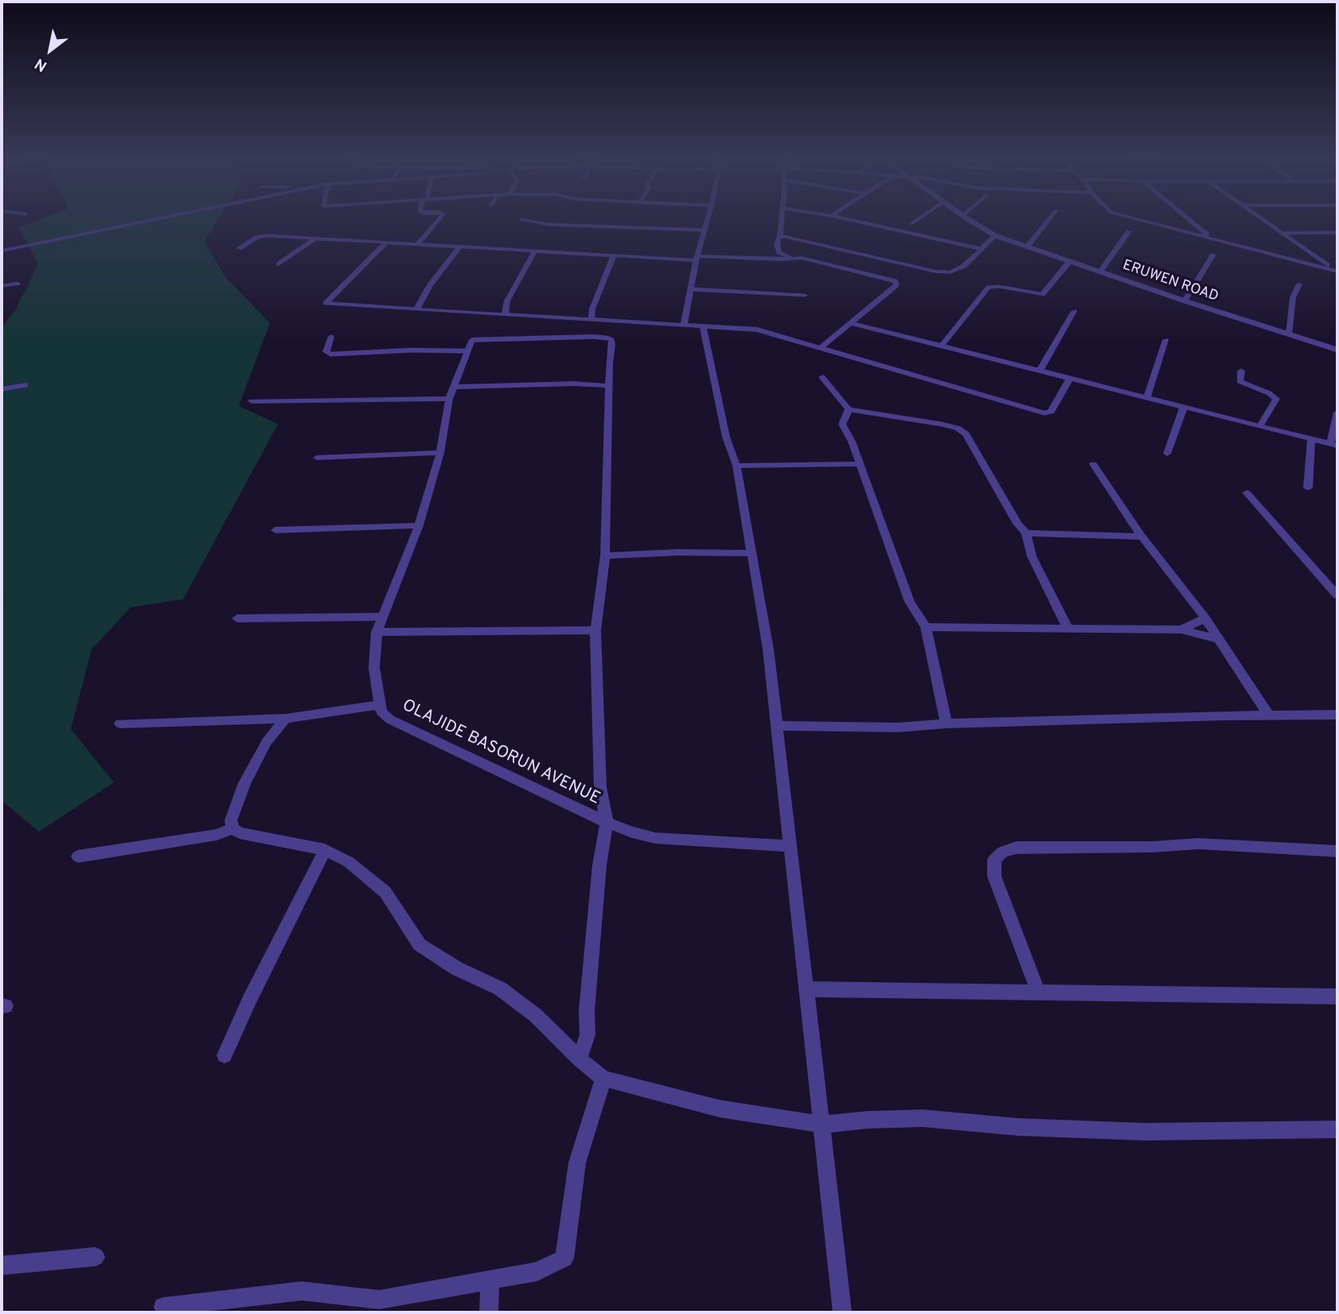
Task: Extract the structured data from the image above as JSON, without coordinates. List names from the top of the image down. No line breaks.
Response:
{"streets":{"street":["ERUWEN ROAD","OLAJIDE BASORUN AVENUE"]},"north":"bottom left"}
